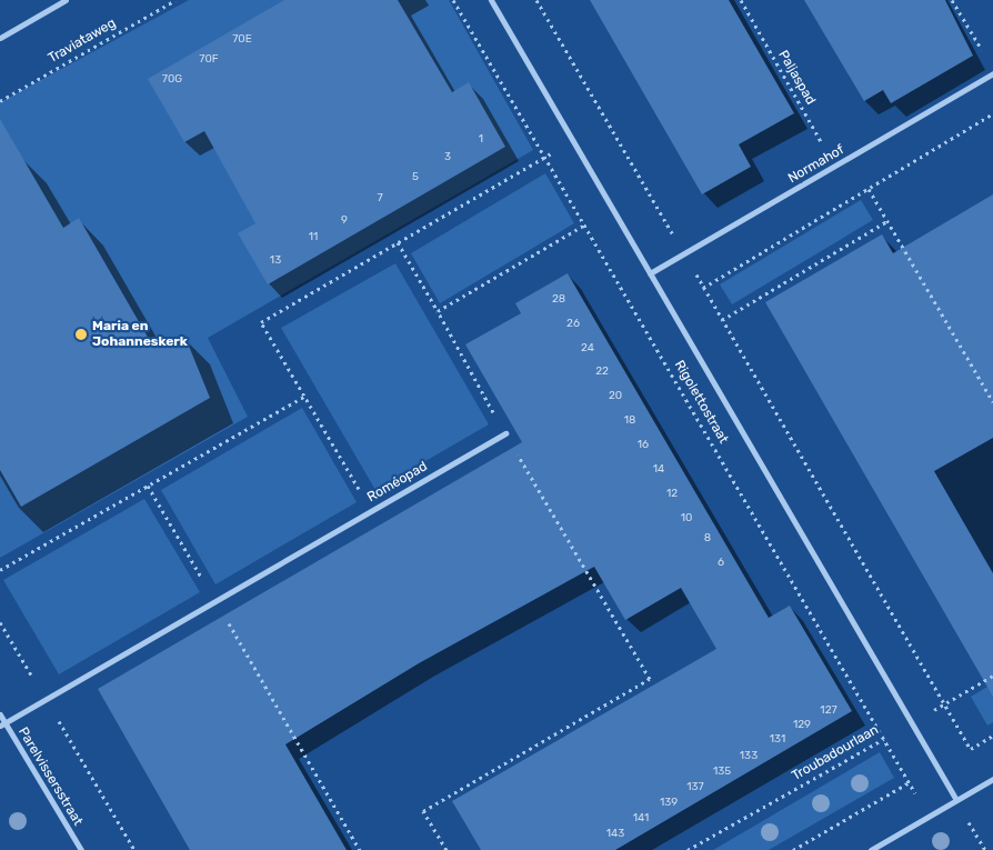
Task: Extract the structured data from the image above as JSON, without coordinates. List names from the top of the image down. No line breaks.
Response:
{"streets":{"street":["Normahof","Rigolettostraat","Roméopad","Parelvissersstraat"],"path":["Traviataweg","Paljaspad","Troubadourlaan"]},"crossings":[["Paljaspad","Normahof"],["Normahof","Rigolettostraat"],["Rigolettostraat","Troubadourlaan"],["Roméopad","Parelvissersstraat"]],"places":["Maria en Johanneskerk"],"house_numbers":["70E","70F","70G","1","3","5","7","9","11","13","28","26","24","22","20","18","16","14","12","10","8","6","127","129","131","133","135","137","139","141","143"]}
